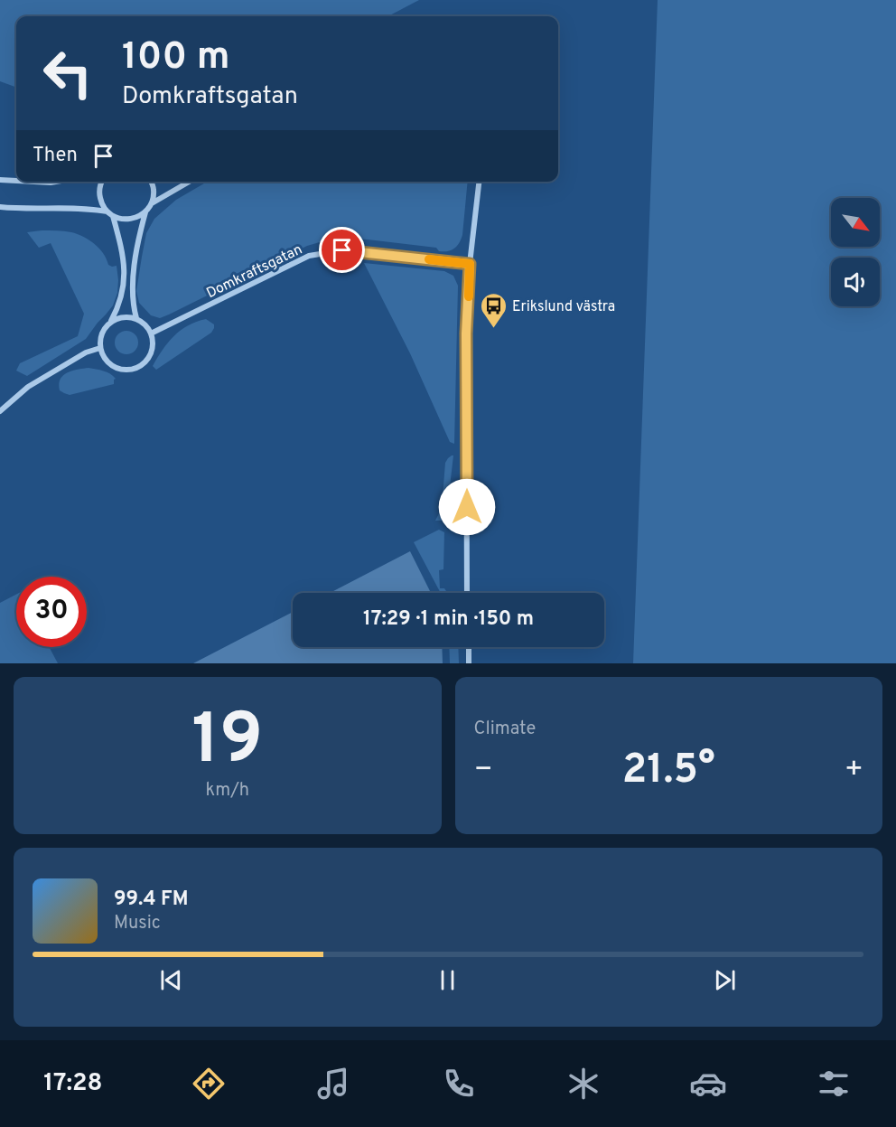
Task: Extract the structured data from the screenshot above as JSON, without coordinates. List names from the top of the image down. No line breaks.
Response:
{"streets":{"street":["Domkraftsgatan"]},"places":{"bus stop":["Erikslund västra"]},"north":"bottom right","page":{"turn":["100 m","Domkraftsgatan"],"then":"Then","limit":"30","trip":"17:29 · 1 min · 150 m","tile":[["19","km/h"],"Climate"],"heat":["−","21.5°","+"],"song":["99.4 FM","Music"],"tabs":"17:28"}}
